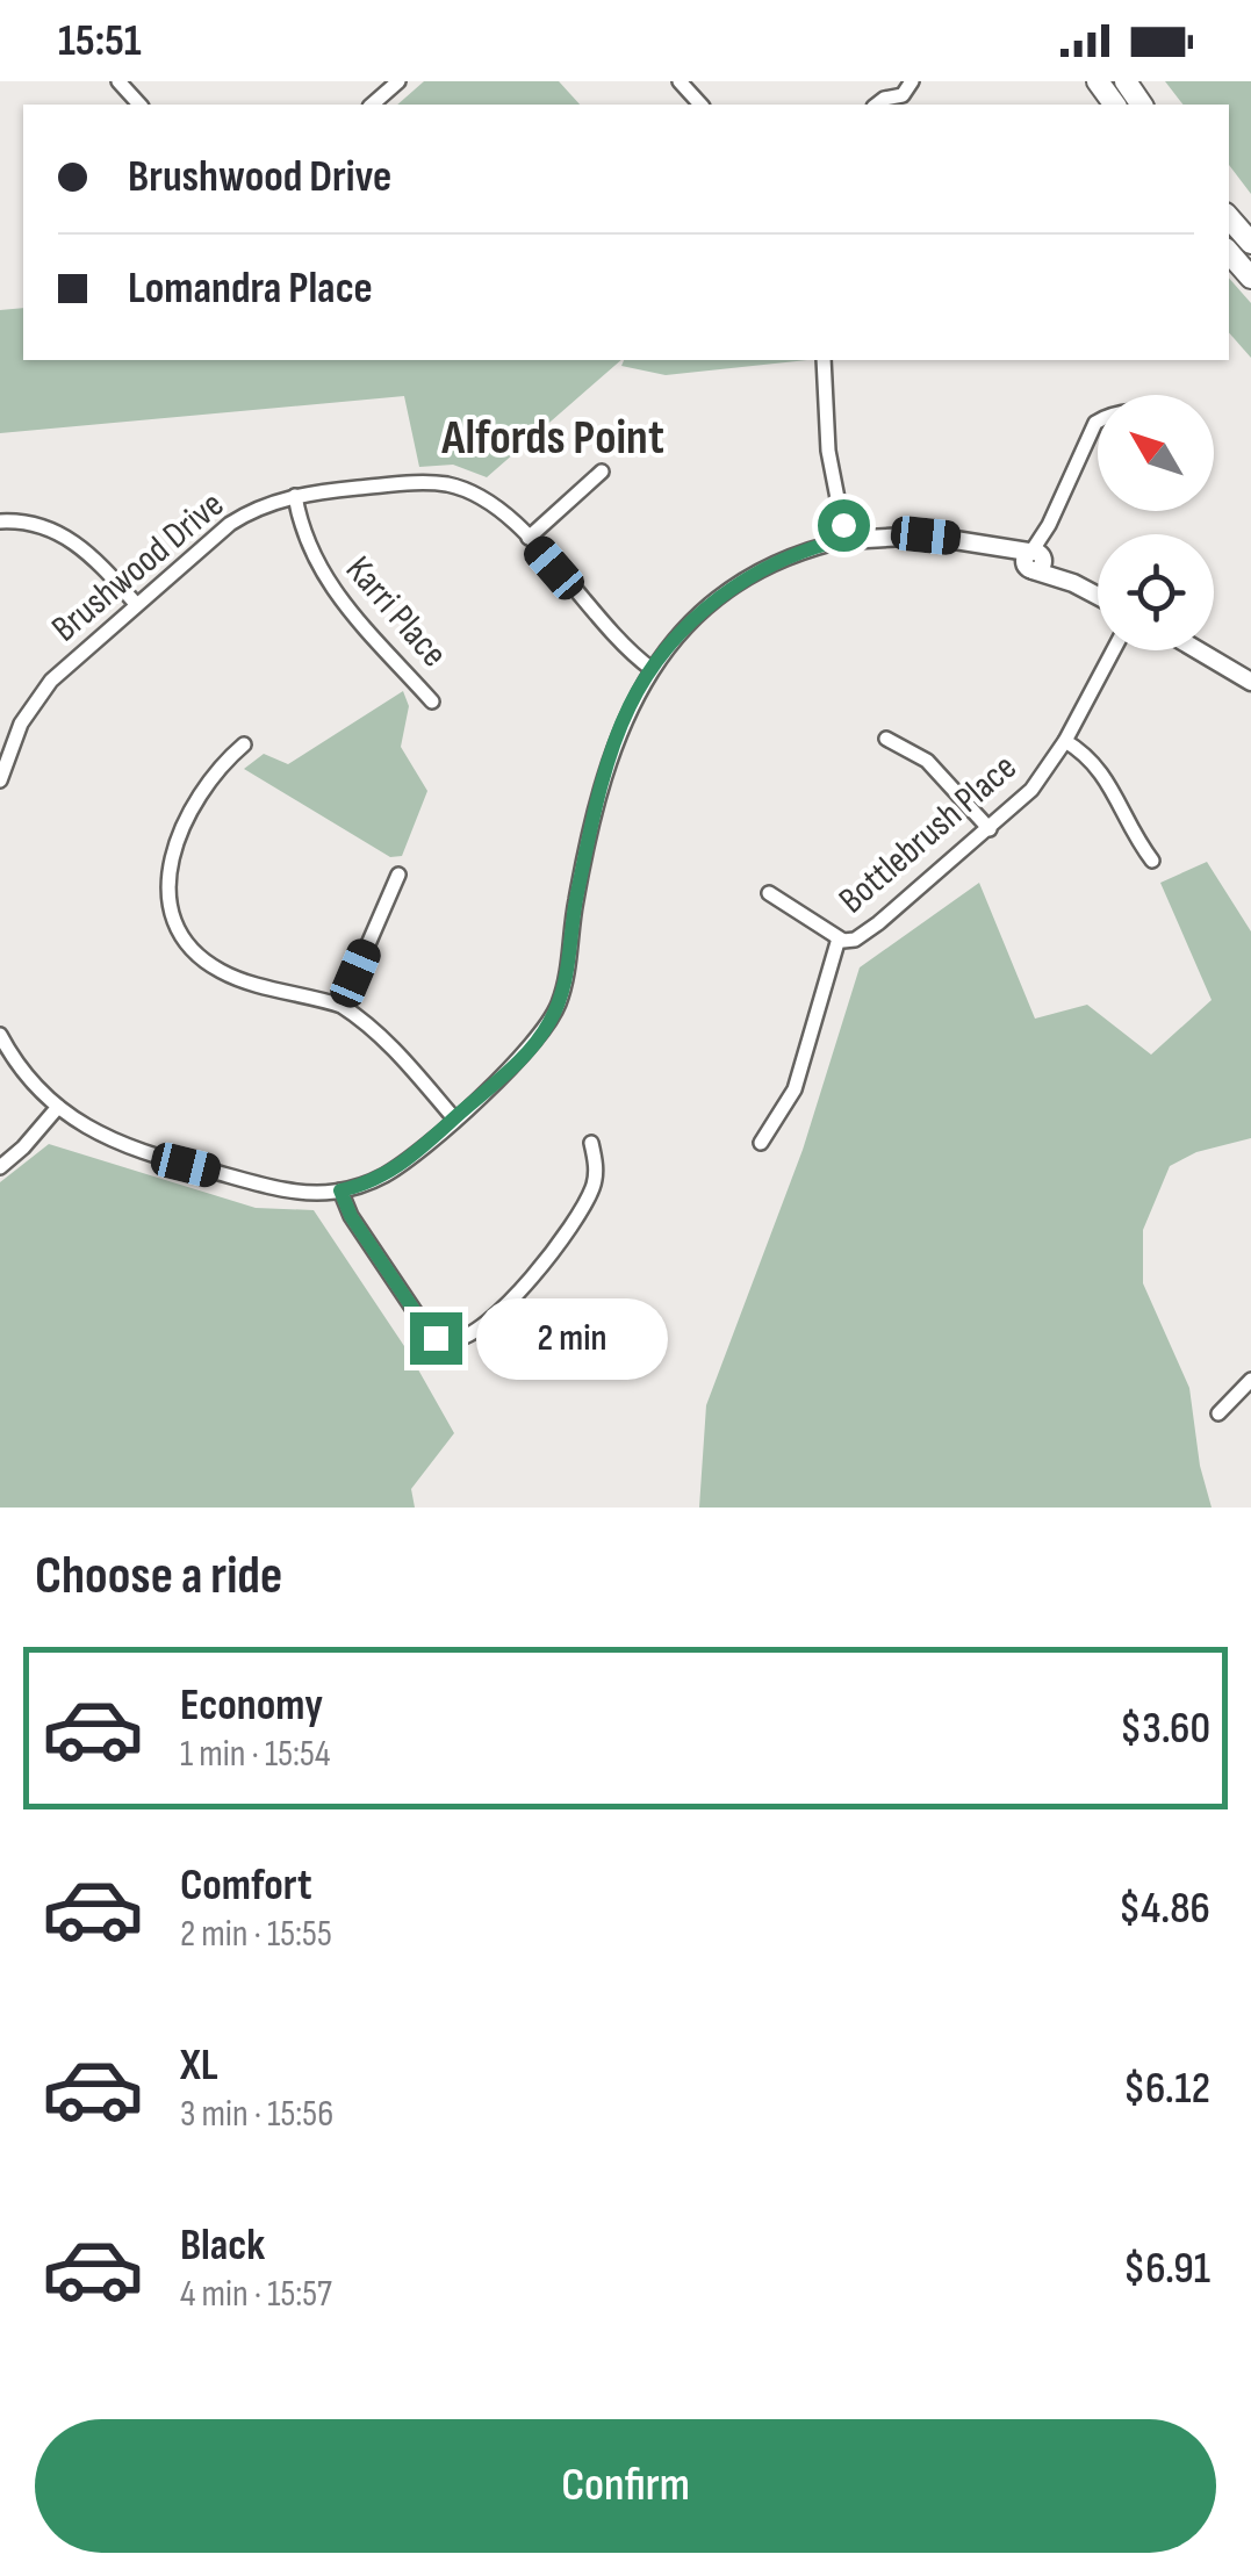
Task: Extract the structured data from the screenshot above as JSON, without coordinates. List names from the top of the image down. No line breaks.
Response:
{"streets":{"street":["Brushwood Drive","Karri Place","Bottlebrush Place"]},"crossings":[["Brushwood Drive","Karri Place"]],"districts":["Alfords Point"],"north":"top left","page":{"status":"15:51","banner":["Brushwood Drive","Lomandra Place"],"bubble":"2 min","heading":"Choose a ride","list":[{"name":"Economy","note":"1 min · 15:54","value":"$3.60"},{"name":"Comfort","note":"2 min · 15:55","value":"$4.86"},{"name":"XL","note":"3 min · 15:56","value":"$6.12"},{"name":"Black","note":"4 min · 15:57","value":"$6.91"}],"buttons":"Confirm"}}
